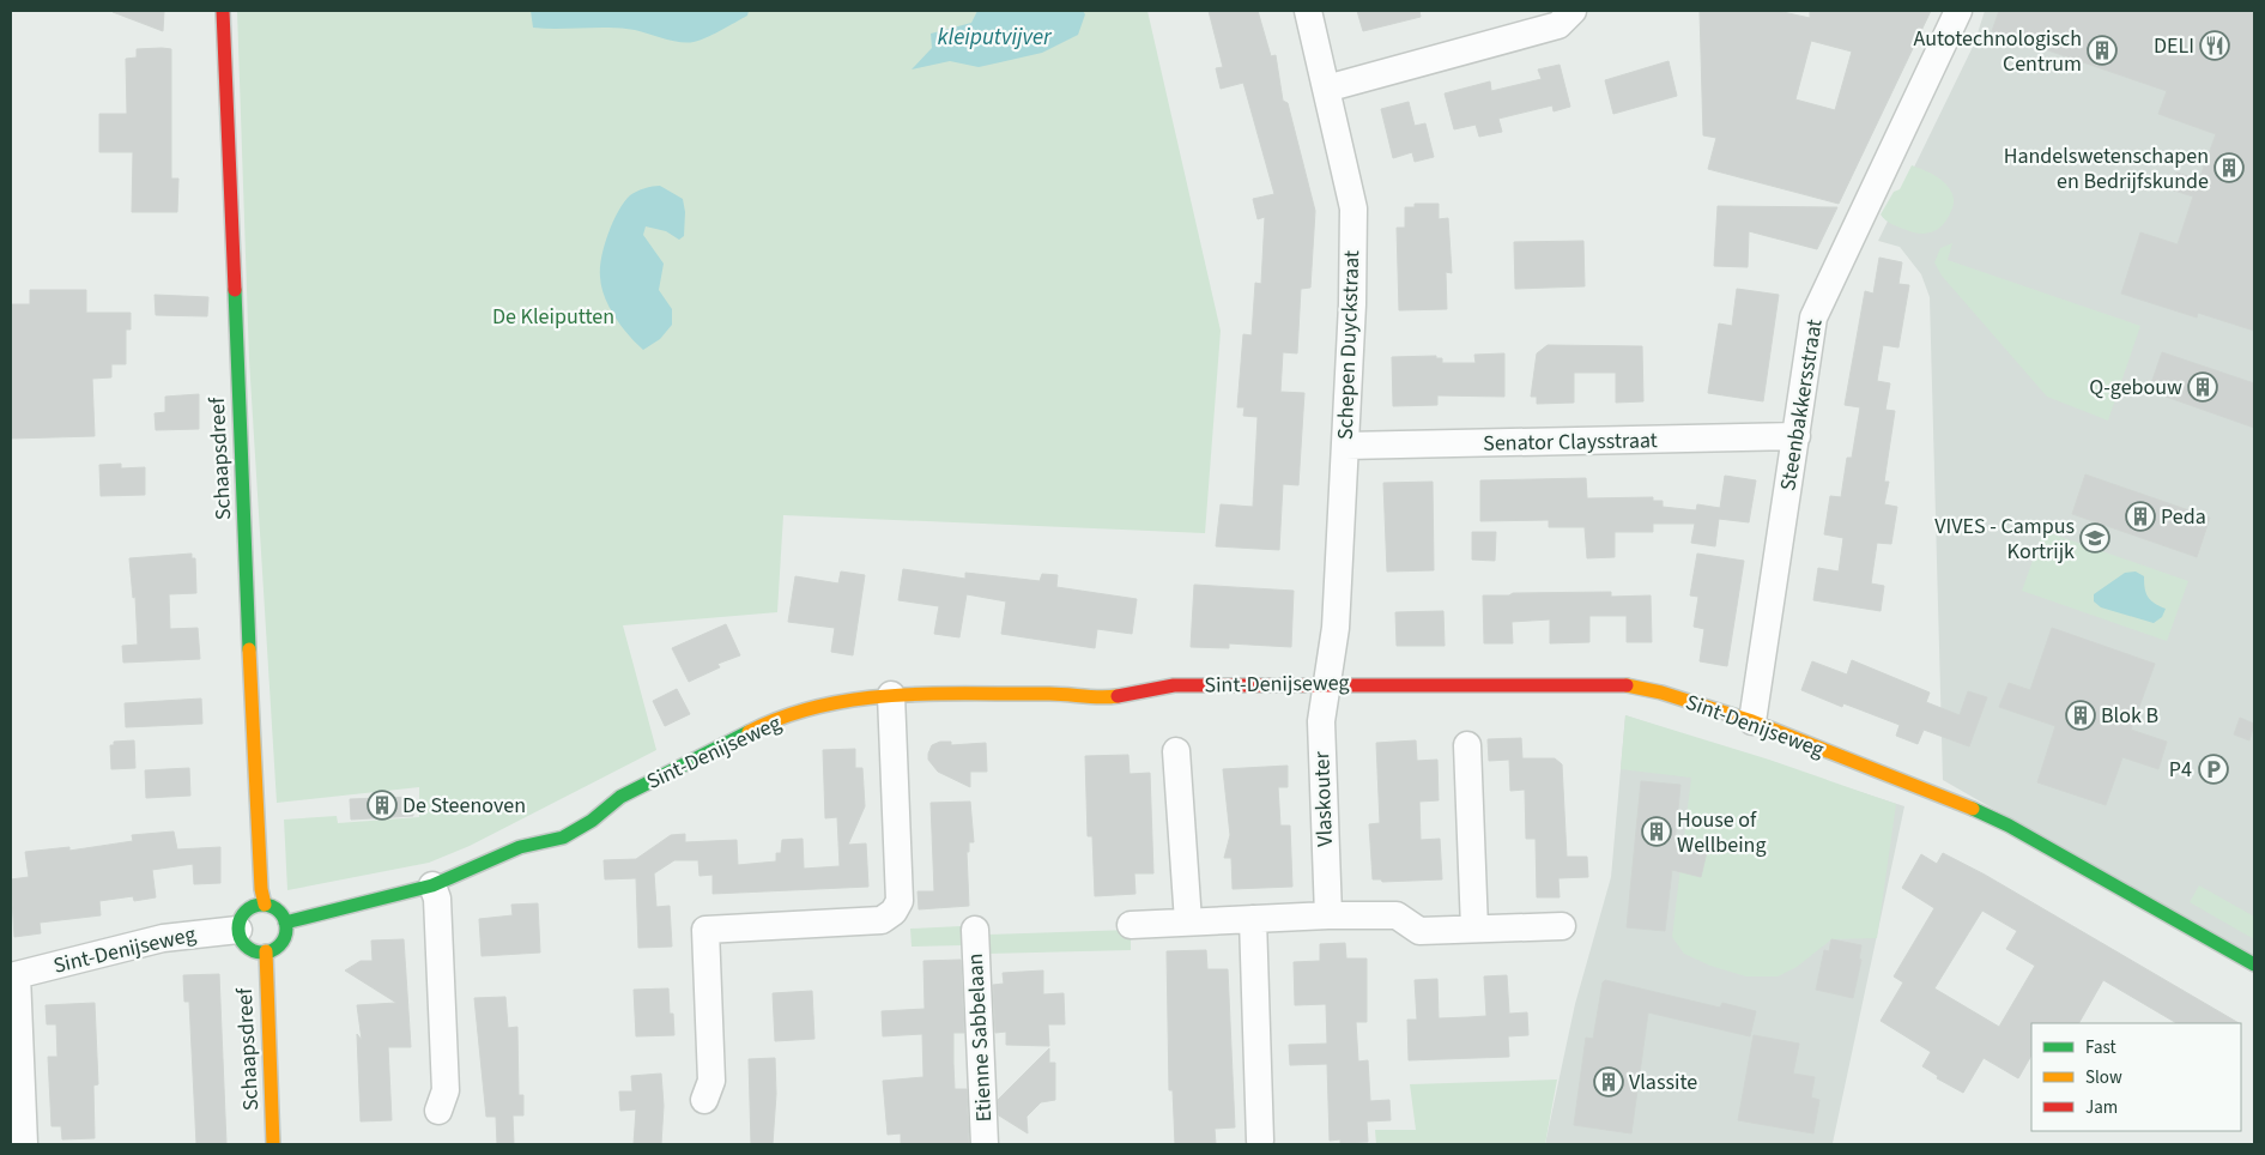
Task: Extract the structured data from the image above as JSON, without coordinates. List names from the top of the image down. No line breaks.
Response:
{"streets":{"street":["Schepen Duyckstraat","Steenbakkersstraat","Senator Claysstraat","Schaapsdreef","Sint-Denijseweg","Vlaskouter","Etienne Sabbelaan"]},"crossings":[["Schepen Duyckstraat","Senator Claysstraat"],["Schepen Duyckstraat","Sint-Denijseweg"],["Schepen Duyckstraat","Vlaskouter"],["Steenbakkersstraat","Senator Claysstraat"],["Steenbakkersstraat","Sint-Denijseweg"],["Schaapsdreef","Sint-Denijseweg"],["Sint-Denijseweg","Vlaskouter"]],"water":["kleiputvijver"],"parks":["De Kleiputten"],"places":{"restaurant":["DELI"],"building":["Autotechnologisch Centrum","Handelswetenschapen en Bedrijfskunde","Q-gebouw","Peda","Blok B","De Steenoven","House of Wellbeing","Vlassite"],"school or university":["VIVES - Campus Kortrijk"],"parking":["P4"]},"legend":["Fast","Slow","Jam"]}
